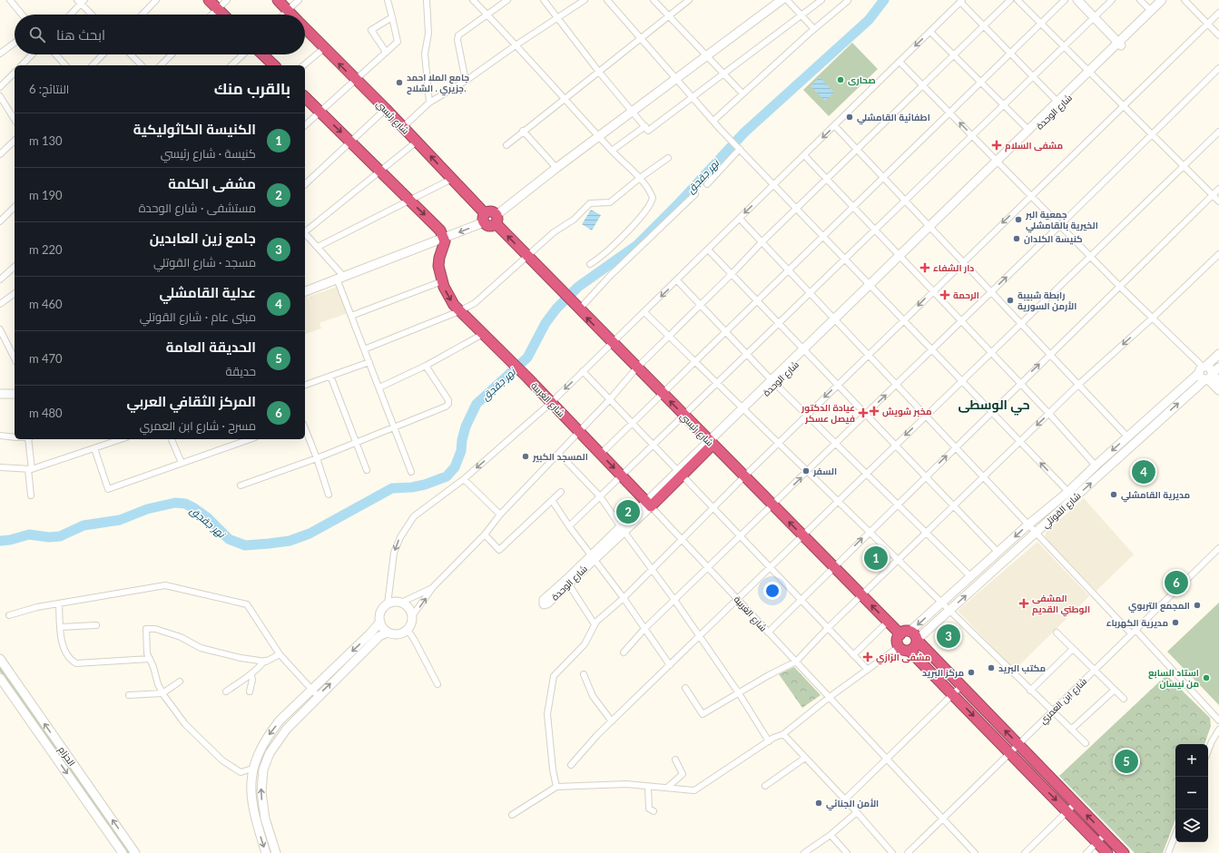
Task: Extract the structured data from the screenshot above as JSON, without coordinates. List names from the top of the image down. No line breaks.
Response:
{"streets":{"highway":["شارع الوحدة","شارع رئيسي","شارع الغربية"],"street":["شارع القوتلي","شارع ابن العمري","الحزام"]},"crossings":[["شارع الوحدة","شارع رئيسي"],["شارع الوحدة","شارع الغربية"],["شارع رئيسي","شارع القوتلي"],["شارع الغربية","شارع ابن العمري"]],"one_way":["شارع رئيسي"],"districts":["حي الوسطى"],"water":["نهر جقجق"],"places":{"other":["صحارى","جامع الملا احمد جزيري . الشلاح.","اطفائية القامشلي","جمعية البر الخيرية بالقامشلي","كنيسة الكلدان","رابطة شبيبة اﻷرمن السورية","المسجد الكبير","السفر","مديرية القامشلي","المجمع التربوي","مديرية الكهرباء","مكتب البريد","مركز البريد","استاد السابع من نيسان","الأمن الجنائي"],"health":["مشفى السلام","دار الشفاء","الرحمة","مخبر شويش","عيادة الدكتور فيصل عسكر","المشفى الوطني القديم","مشفى الرّازي"]},"page":{"search":"ابحث هنا","heading":["بالقرب منك","النتائج: 6"],"list":[{"mark":"1","name":"الكنيسة الكاثوليكية","note":"كنيسة · شارع رئيسي","value":"130 m"},{"mark":"2","name":"مشفى الكلمة","note":"مستشفى · شارع الوحدة","value":"190 m"},{"mark":"3","name":"جامع زين العابدين","note":"مسجد · شارع القوتلي","value":"220 m"},{"mark":"4","name":"عدلية القامشلي","note":"مبنى عام · شارع القوتلي","value":"460 m"},{"mark":"5","name":"الحديقة العامة","note":"حديقة","value":"470 m"},{"mark":"6","name":"المركز الثقافي العربي","note":"مسرح · شارع ابن العمري","value":"480 m"}],"pins":["4","2","1","6","3","5"],"map_buttons":["+","−"]}}
